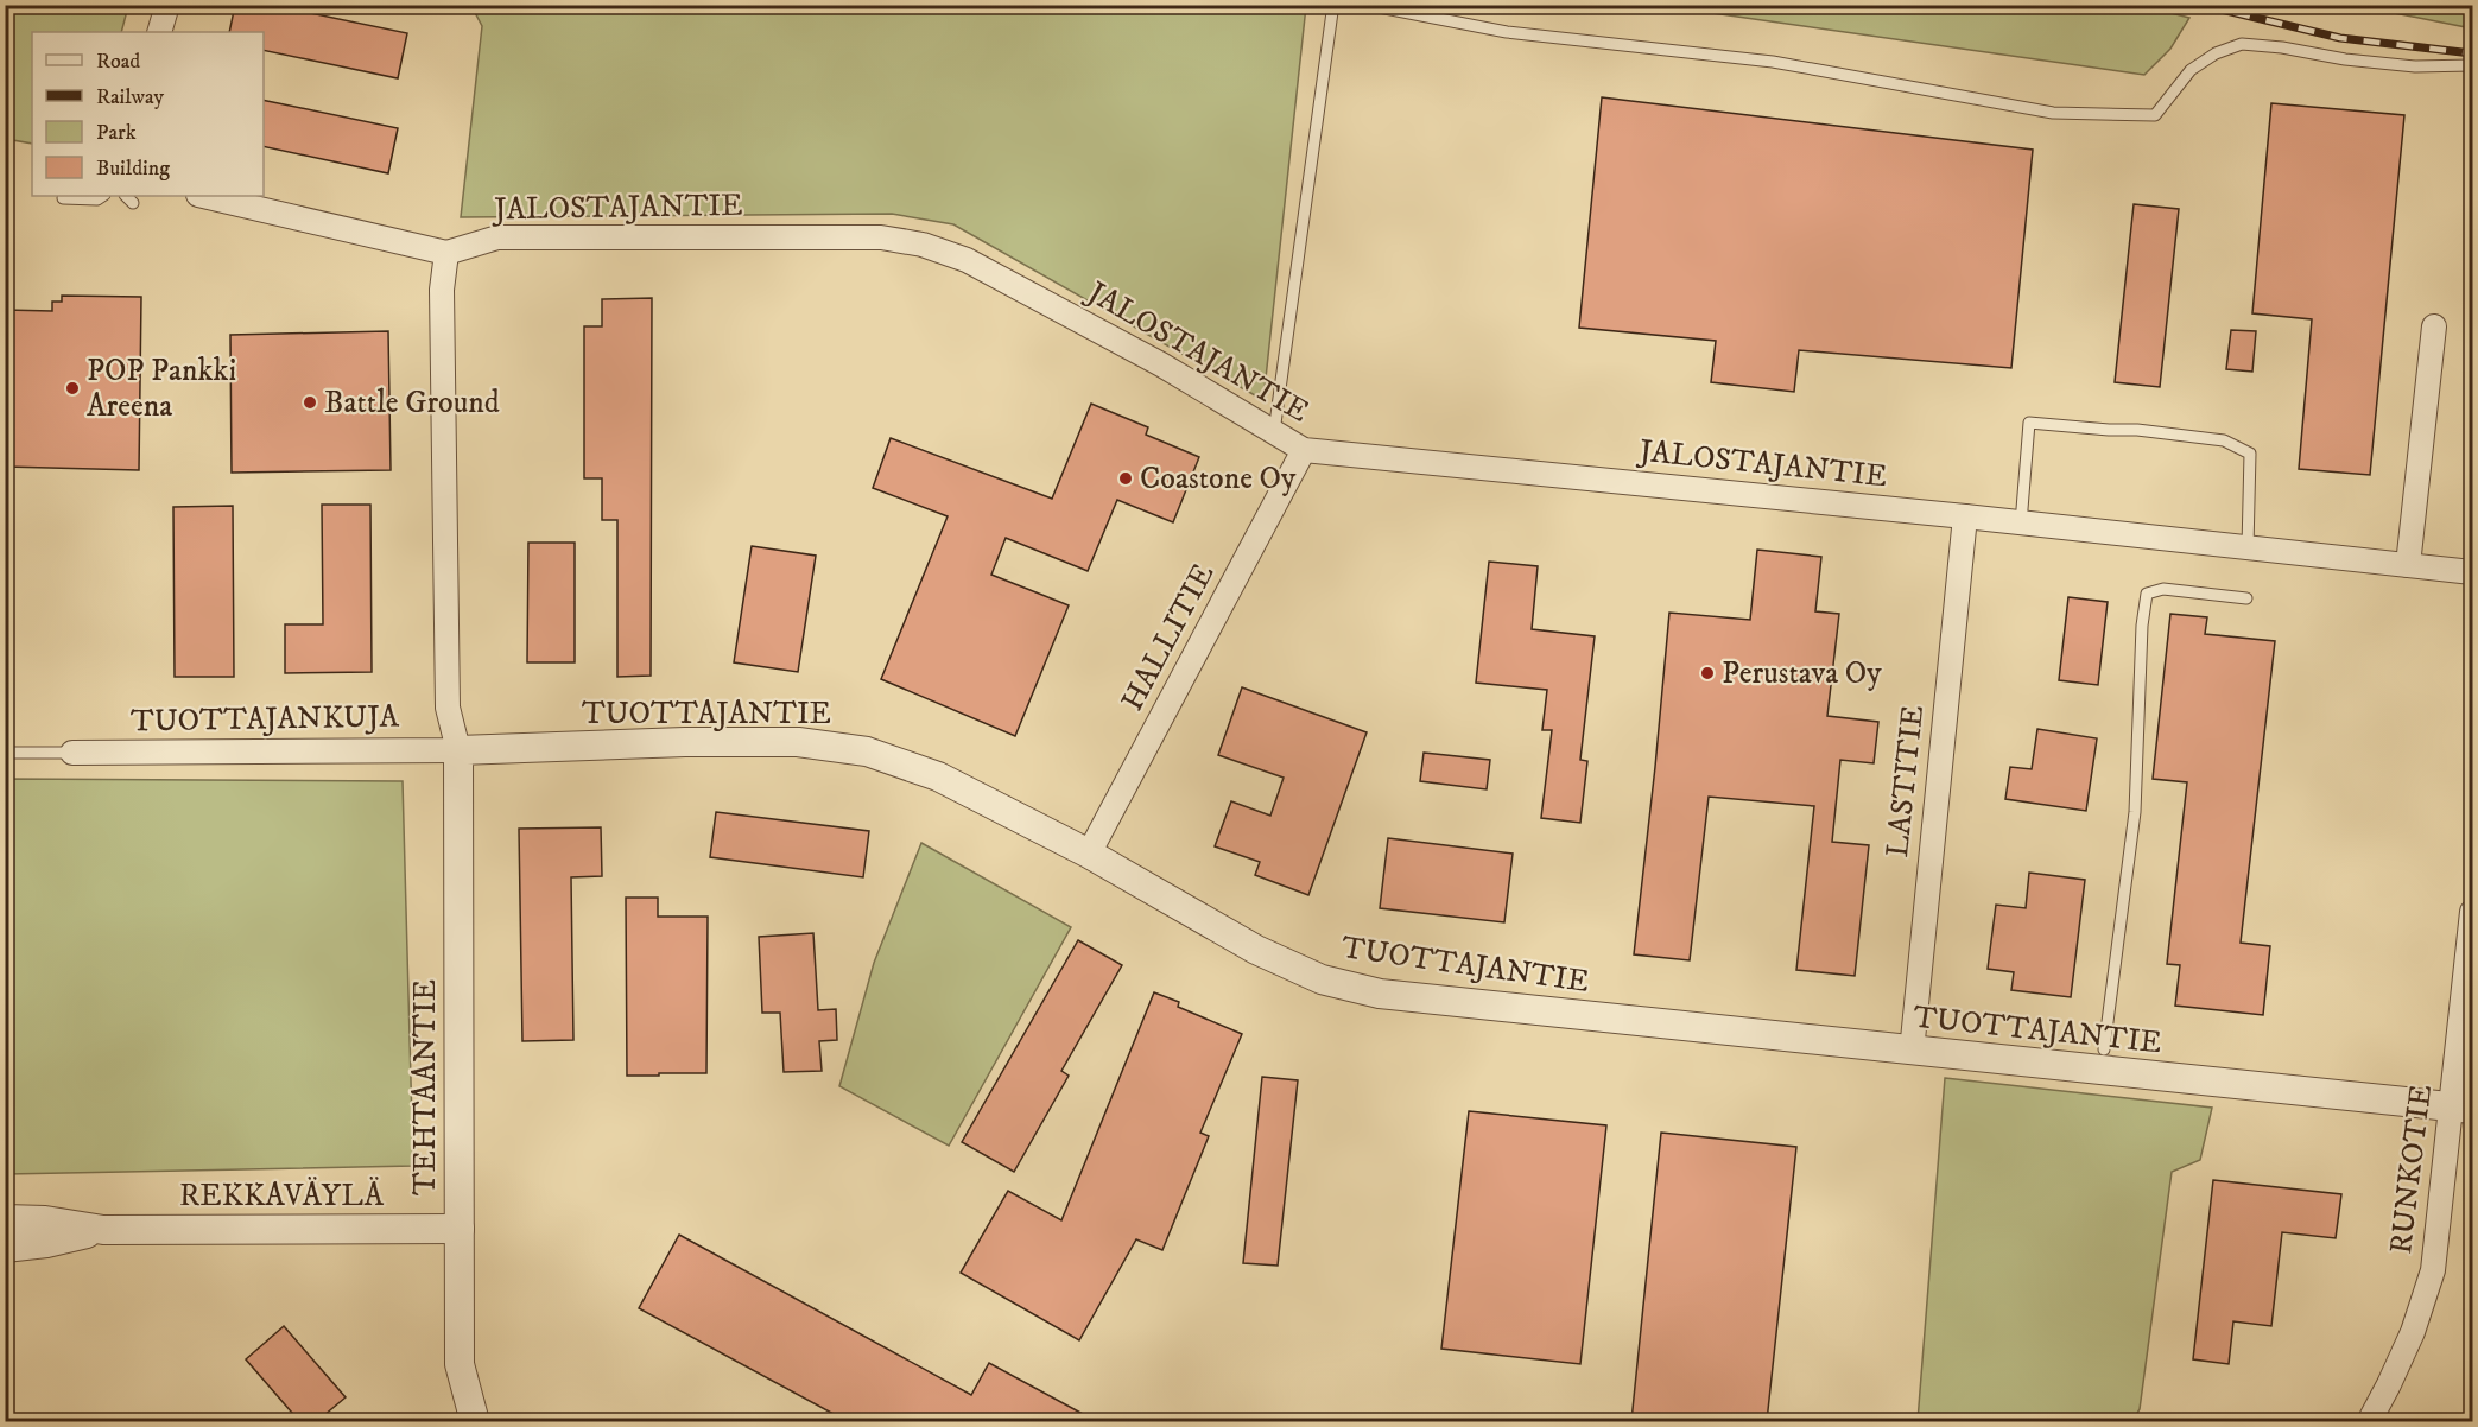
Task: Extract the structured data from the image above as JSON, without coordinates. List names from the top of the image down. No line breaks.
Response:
{"streets":{"street":["JALOSTAJANTIE","HALLITIE","TUOTTAJANTIE","TUOTTAJANKUJA","LASTITIE","TEHTAANTIE","RUNKOTIE","REKKAVÄYLÄ"]},"crossings":[["JALOSTAJANTIE","HALLITIE"],["JALOSTAJANTIE","LASTITIE"],["HALLITIE","TUOTTAJANTIE"],["TUOTTAJANTIE","TUOTTAJANKUJA"],["TUOTTAJANTIE","LASTITIE"],["TUOTTAJANTIE","TEHTAANTIE"],["TUOTTAJANTIE","RUNKOTIE"],["TUOTTAJANKUJA","TEHTAANTIE"],["TEHTAANTIE","REKKAVÄYLÄ"]],"places":["POP Pankki Areena","Battle Ground","Coastone Oy","Perustava Oy"],"legend":["Road","Railway","Park","Building"]}
